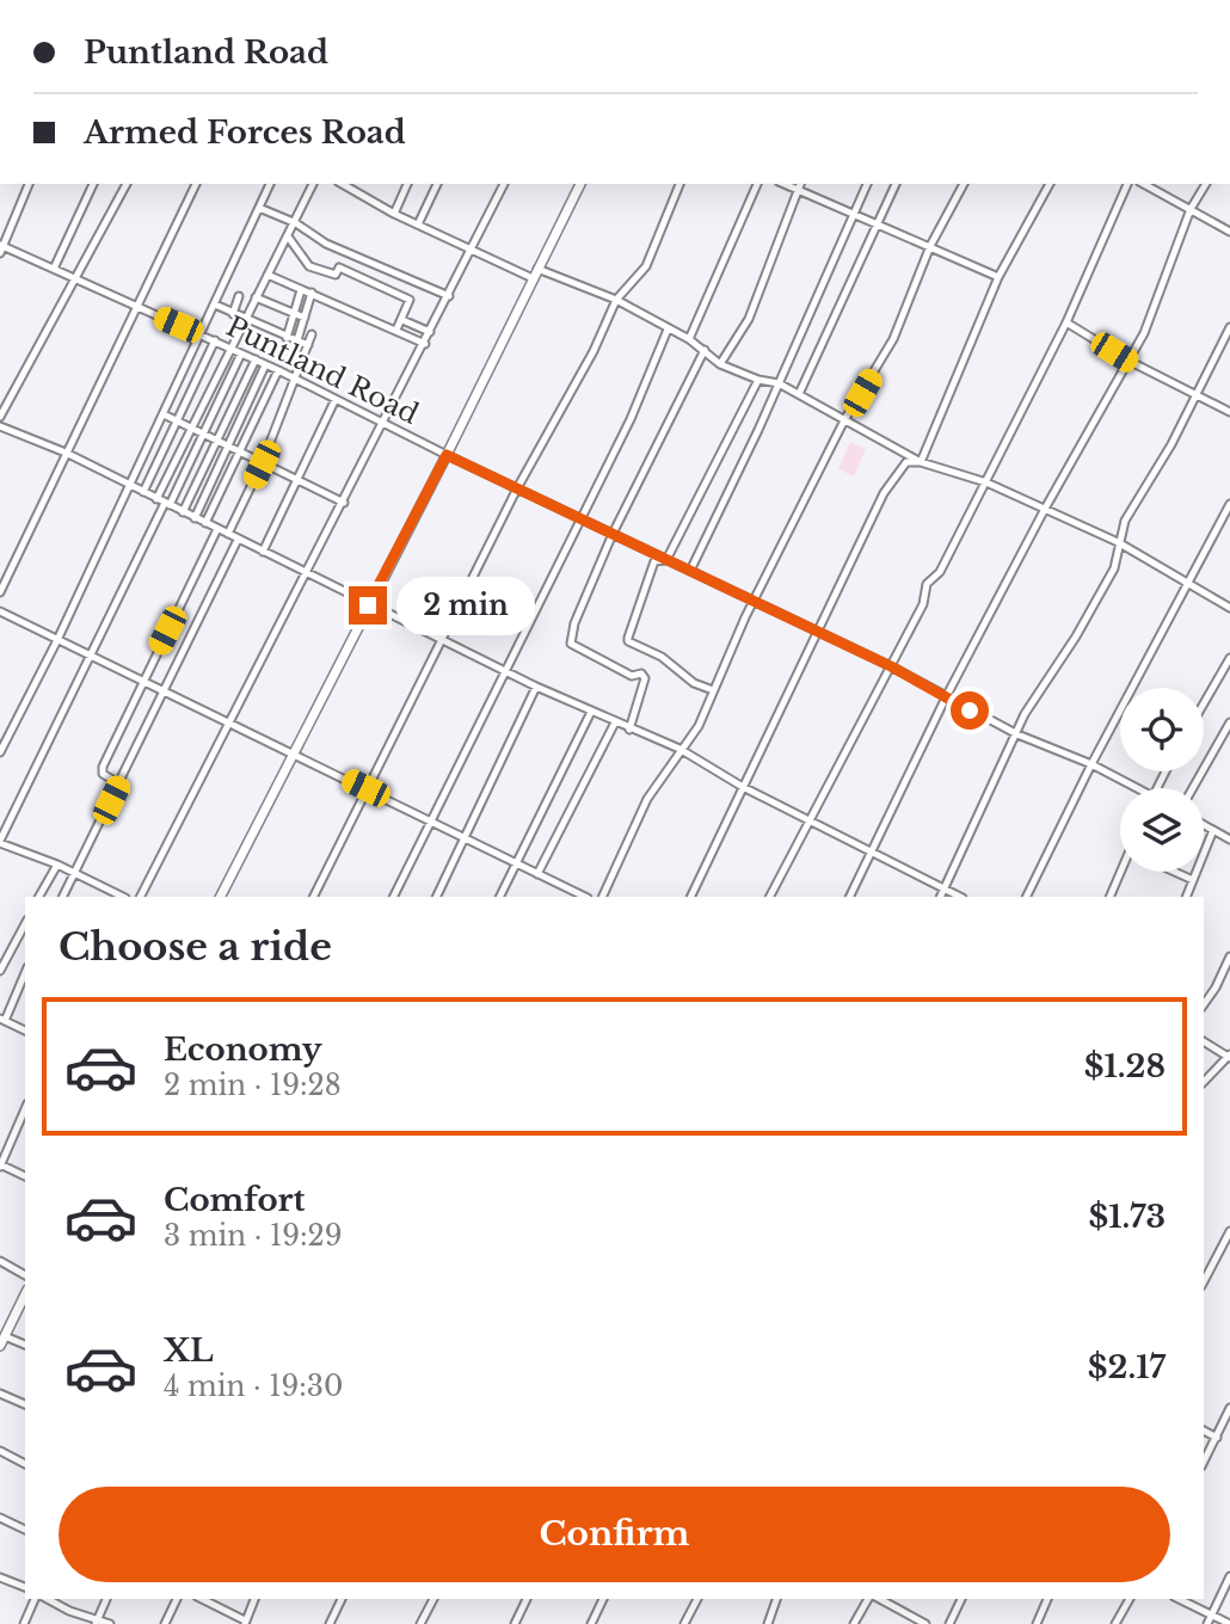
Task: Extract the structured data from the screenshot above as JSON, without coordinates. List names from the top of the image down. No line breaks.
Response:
{"streets":{"street":["Puntland Road"]},"page":{"banner":["Puntland Road","Armed Forces Road"],"bubble":"2 min","heading":"Choose a ride","list":[{"name":"Economy","note":"2 min · 19:28","value":"$1.28"},{"name":"Comfort","note":"3 min · 19:29","value":"$1.73"},{"name":"XL","note":"4 min · 19:30","value":"$2.17"}],"buttons":"Confirm"}}
